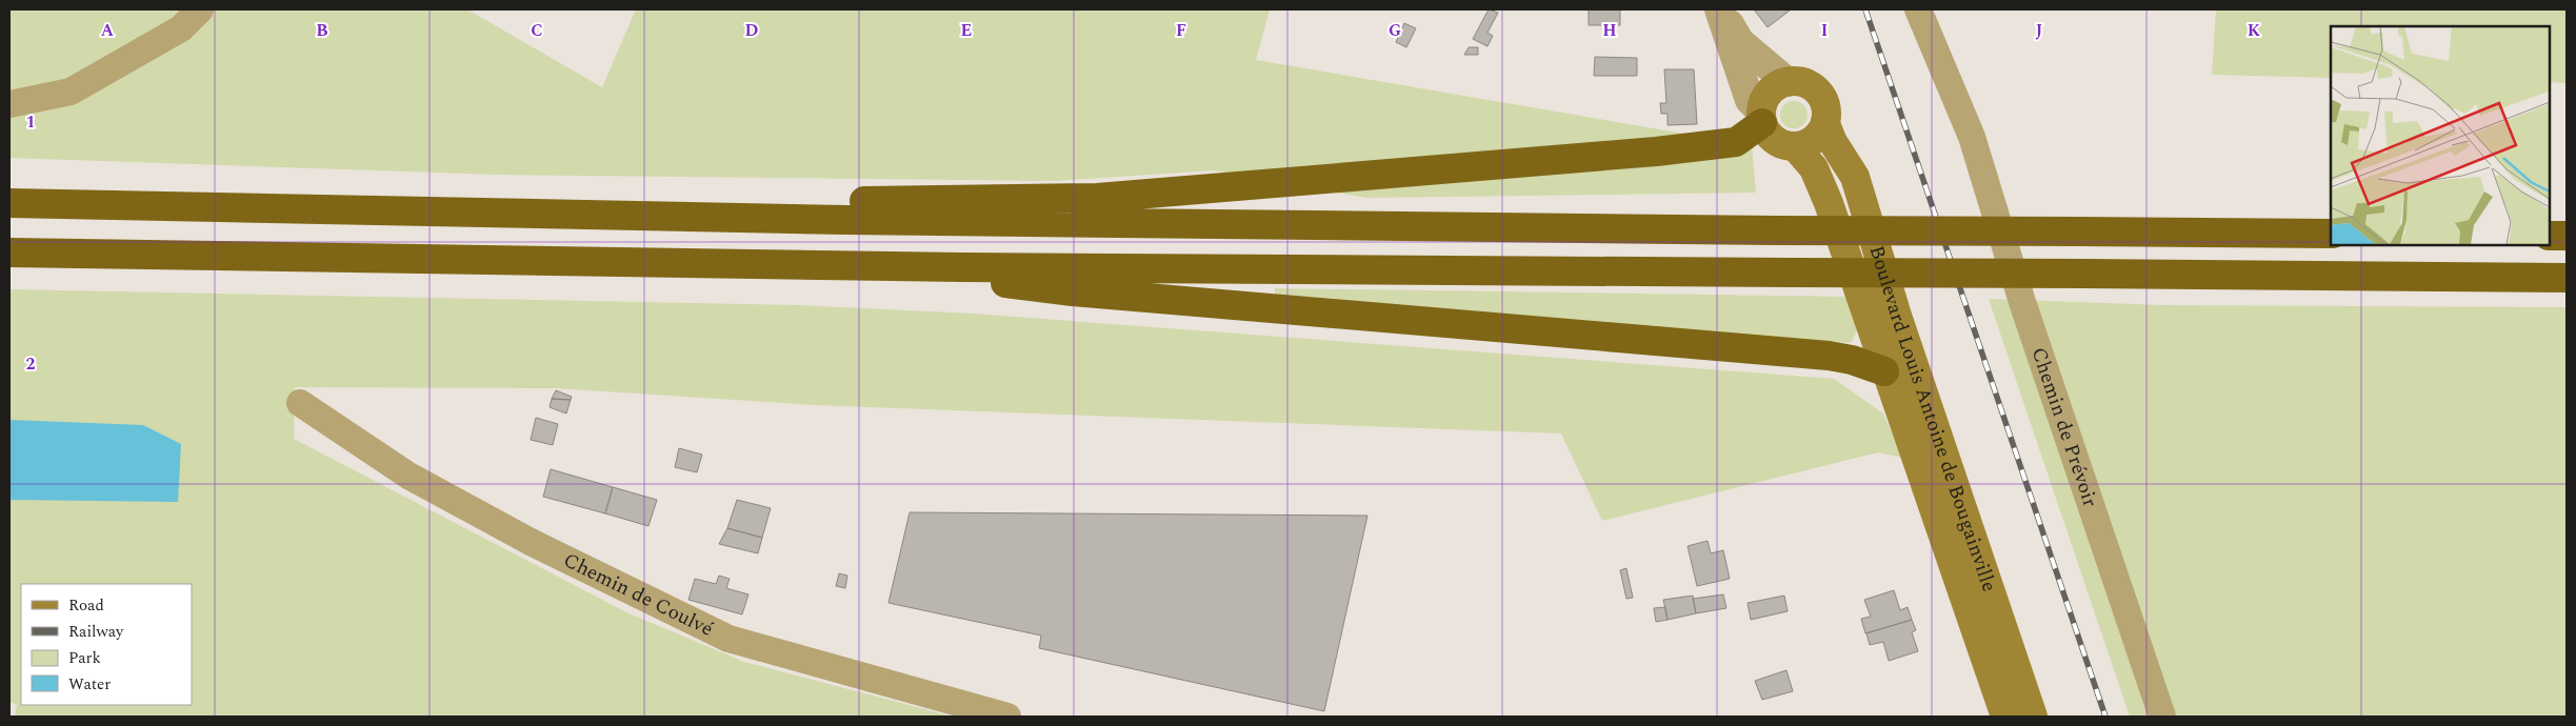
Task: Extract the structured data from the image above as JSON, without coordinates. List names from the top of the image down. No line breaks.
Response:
{"streets":{"main road":["Boulevard Louis Antoine de Bougainville"],"street":["Chemin de Prévoir","Chemin de Coulvé"]},"legend":["Road","Railway","Park","Water"],"grid":{"columns":["A","B","C","D","E","F","G","H","I","J","K"],"rows":["1","2"]}}
